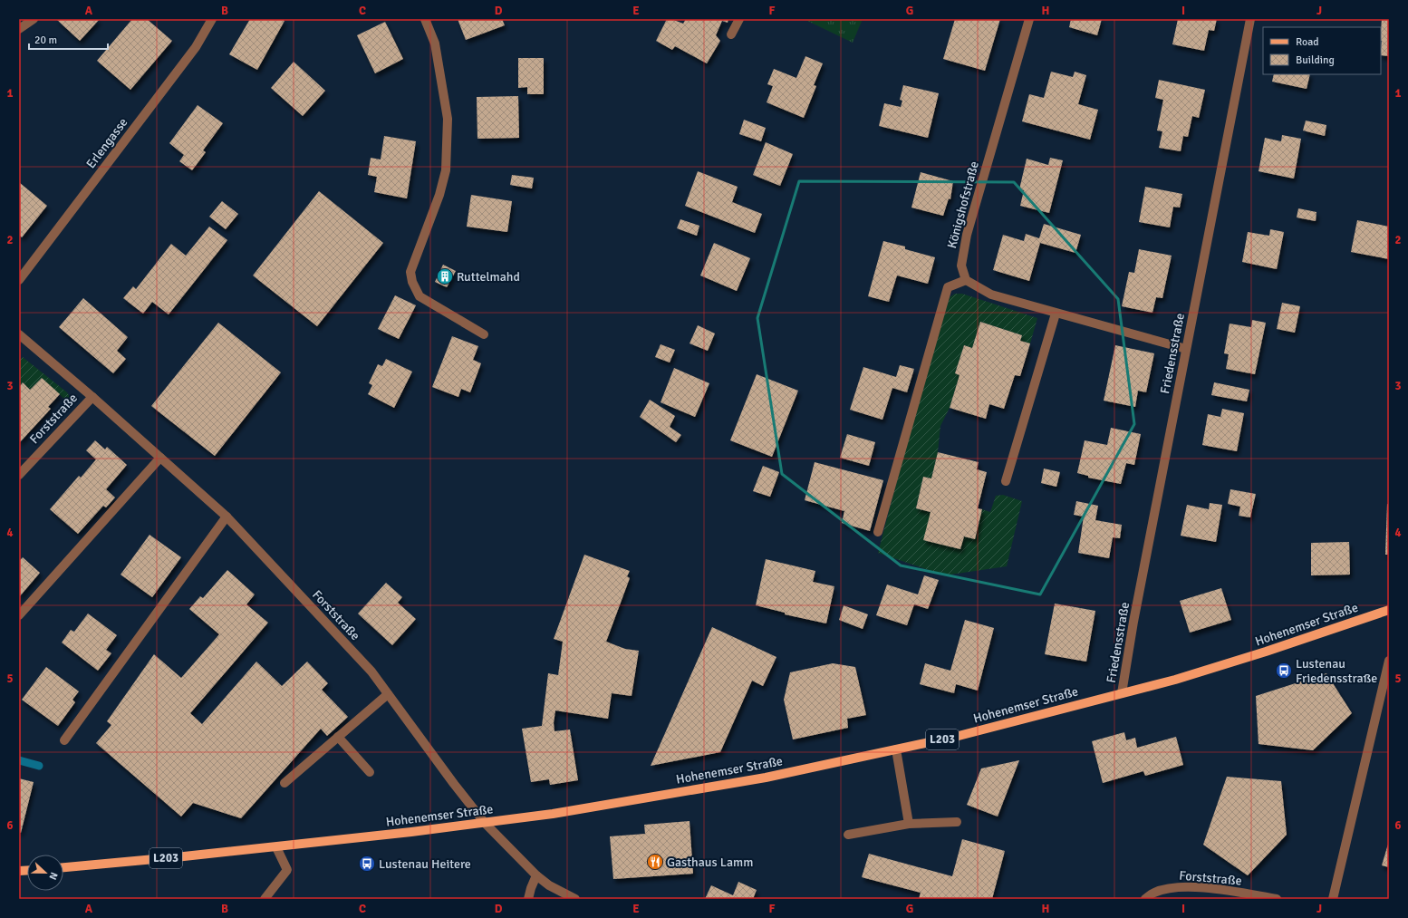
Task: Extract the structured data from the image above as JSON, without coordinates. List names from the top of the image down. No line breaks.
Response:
{"streets":{"main road":["Hohenemser Straße","L203"],"street":["Erlengasse","Königshofstraße","Friedensstraße","Forststraße"]},"crossings":[["Friedensstraße","Hohenemser Straße"],["Forststraße","Hohenemser Straße"]],"places":{"building":["Ruttelmahd"],"bus stop":["Lustenau Friedensstraße","Lustenau Heitere"],"restaurant":["Gasthaus Lamm"]},"legend":["Road","Building"],"scale_bar":"20 m","north":"right","grid":{"columns":["A","B","C","D","E","F","G","H","I","J"],"rows":["1","2","3","4","5","6"]}}
